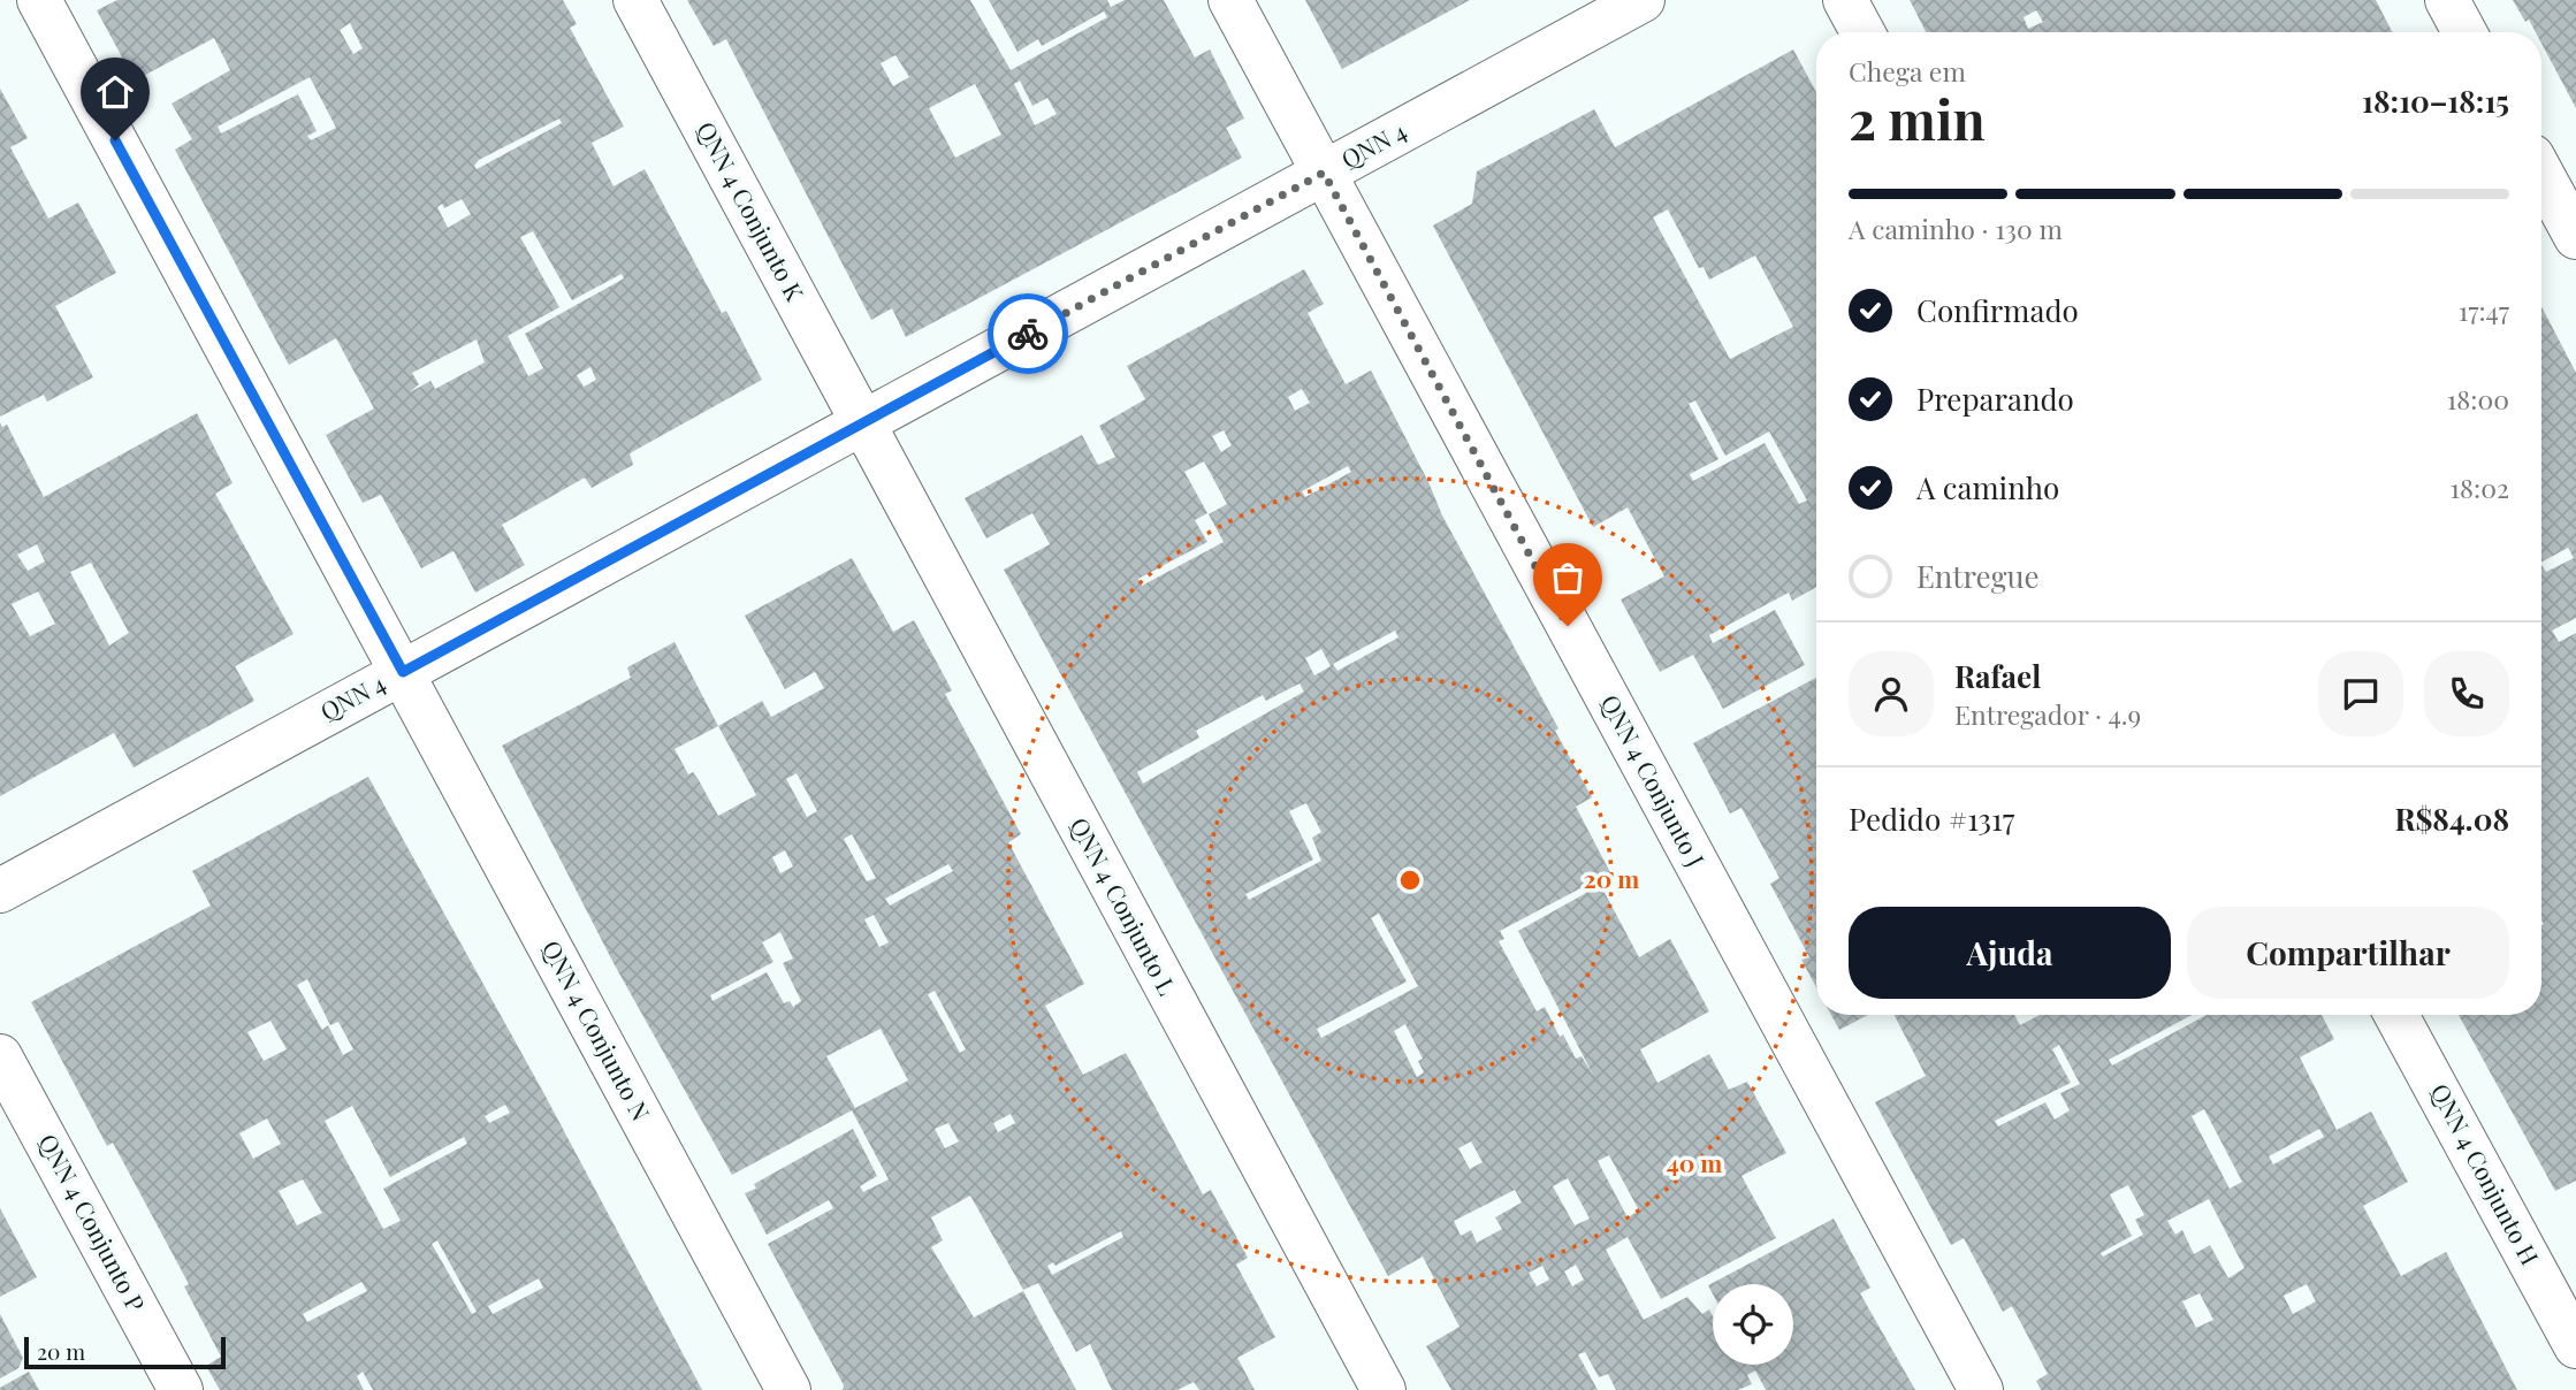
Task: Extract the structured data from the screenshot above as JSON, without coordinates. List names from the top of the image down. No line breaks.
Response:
{"streets":{"street":["QNN 4","QNN 4 Conjunto K","QNN 4 Conjunto J","QNN 4 Conjunto L","QNN 4 Conjunto N","QNN 4 Conjunto H","QNN 4 Conjunto P"]},"crossings":[["QNN 4","QNN 4 Conjunto K"],["QNN 4","QNN 4 Conjunto J"],["QNN 4","QNN 4 Conjunto L"],["QNN 4","QNN 4 Conjunto N"],["QNN 4 Conjunto K","QNN 4 Conjunto L"]],"scale_bar":"20 m","page":{"heading":["2 min","Chega em","18:10–18:15"],"panel":["Rafael","Entregador · 4.9","Pedido #1317","R$84.08"],"bar":"A caminho · 130 m","list":[["Confirmado","17:47"],["Preparando","18:00"],["A caminho","18:02"],"Entregue"],"buttons":["Ajuda","Compartilhar"],"scale":"20 m"},"rings":["20 m","40 m"]}
